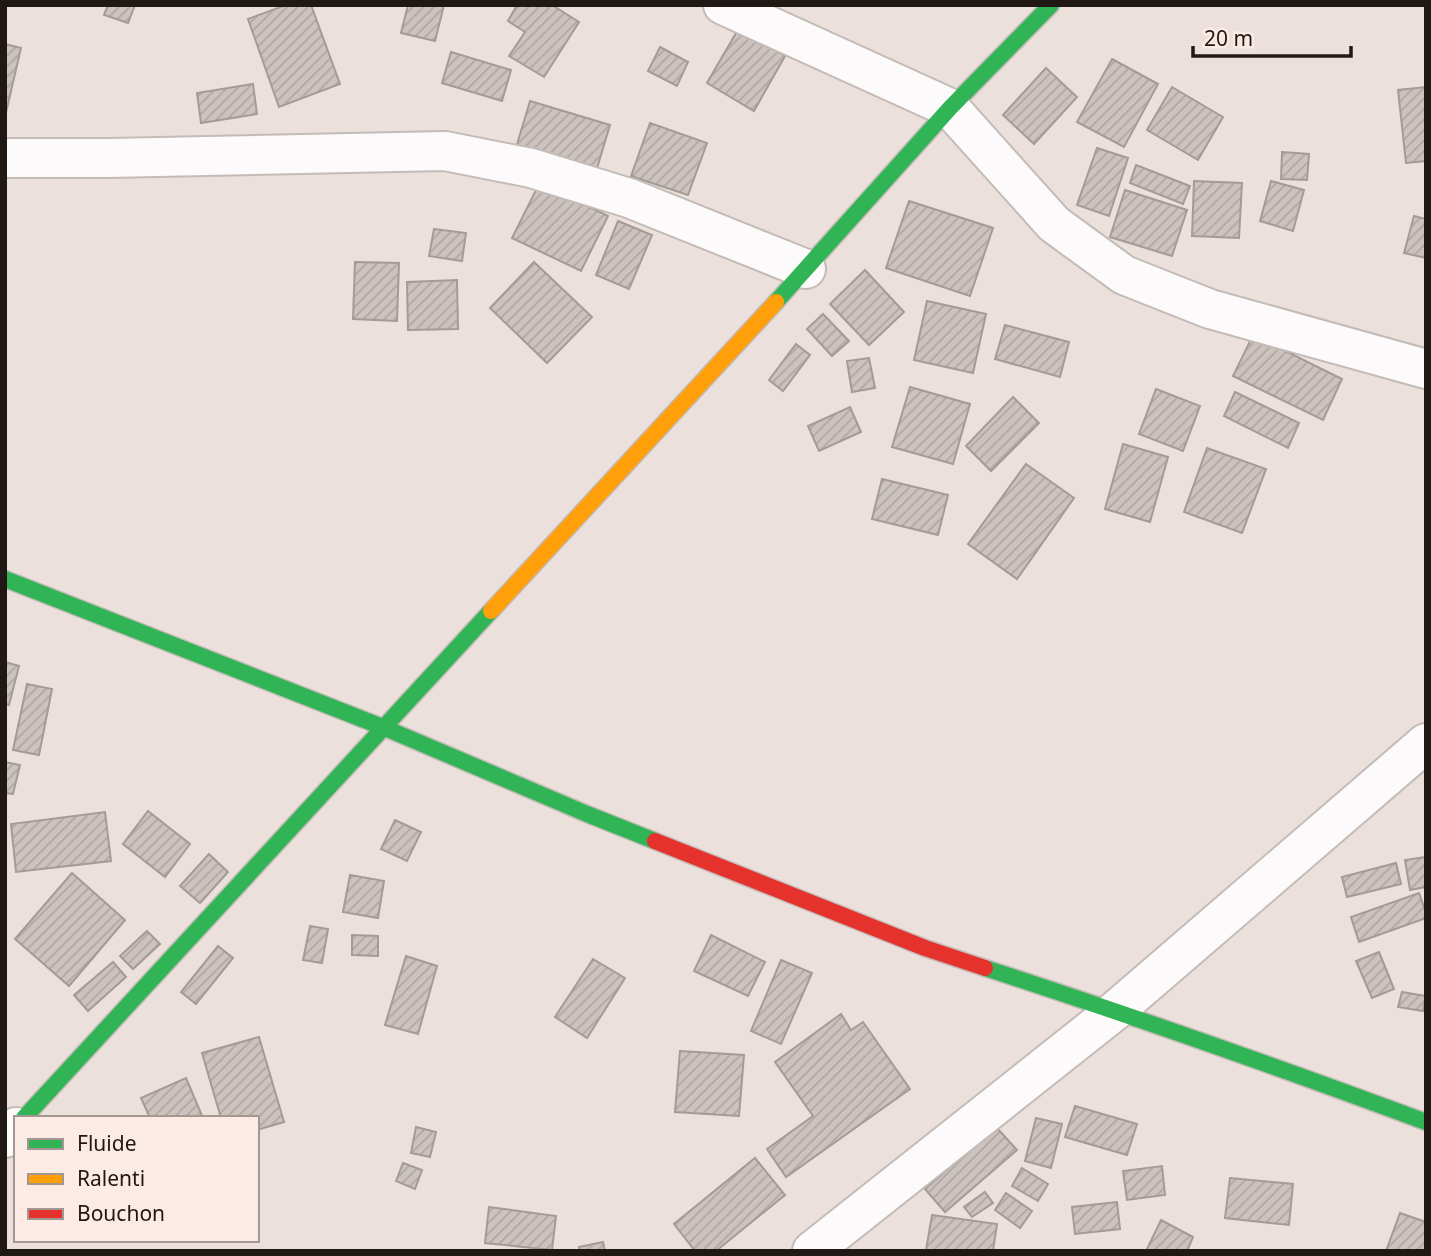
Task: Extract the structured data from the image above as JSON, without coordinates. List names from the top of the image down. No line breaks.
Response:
{"legend":["Fluide","Ralenti","Bouchon"],"scale_bar":"20 m"}
